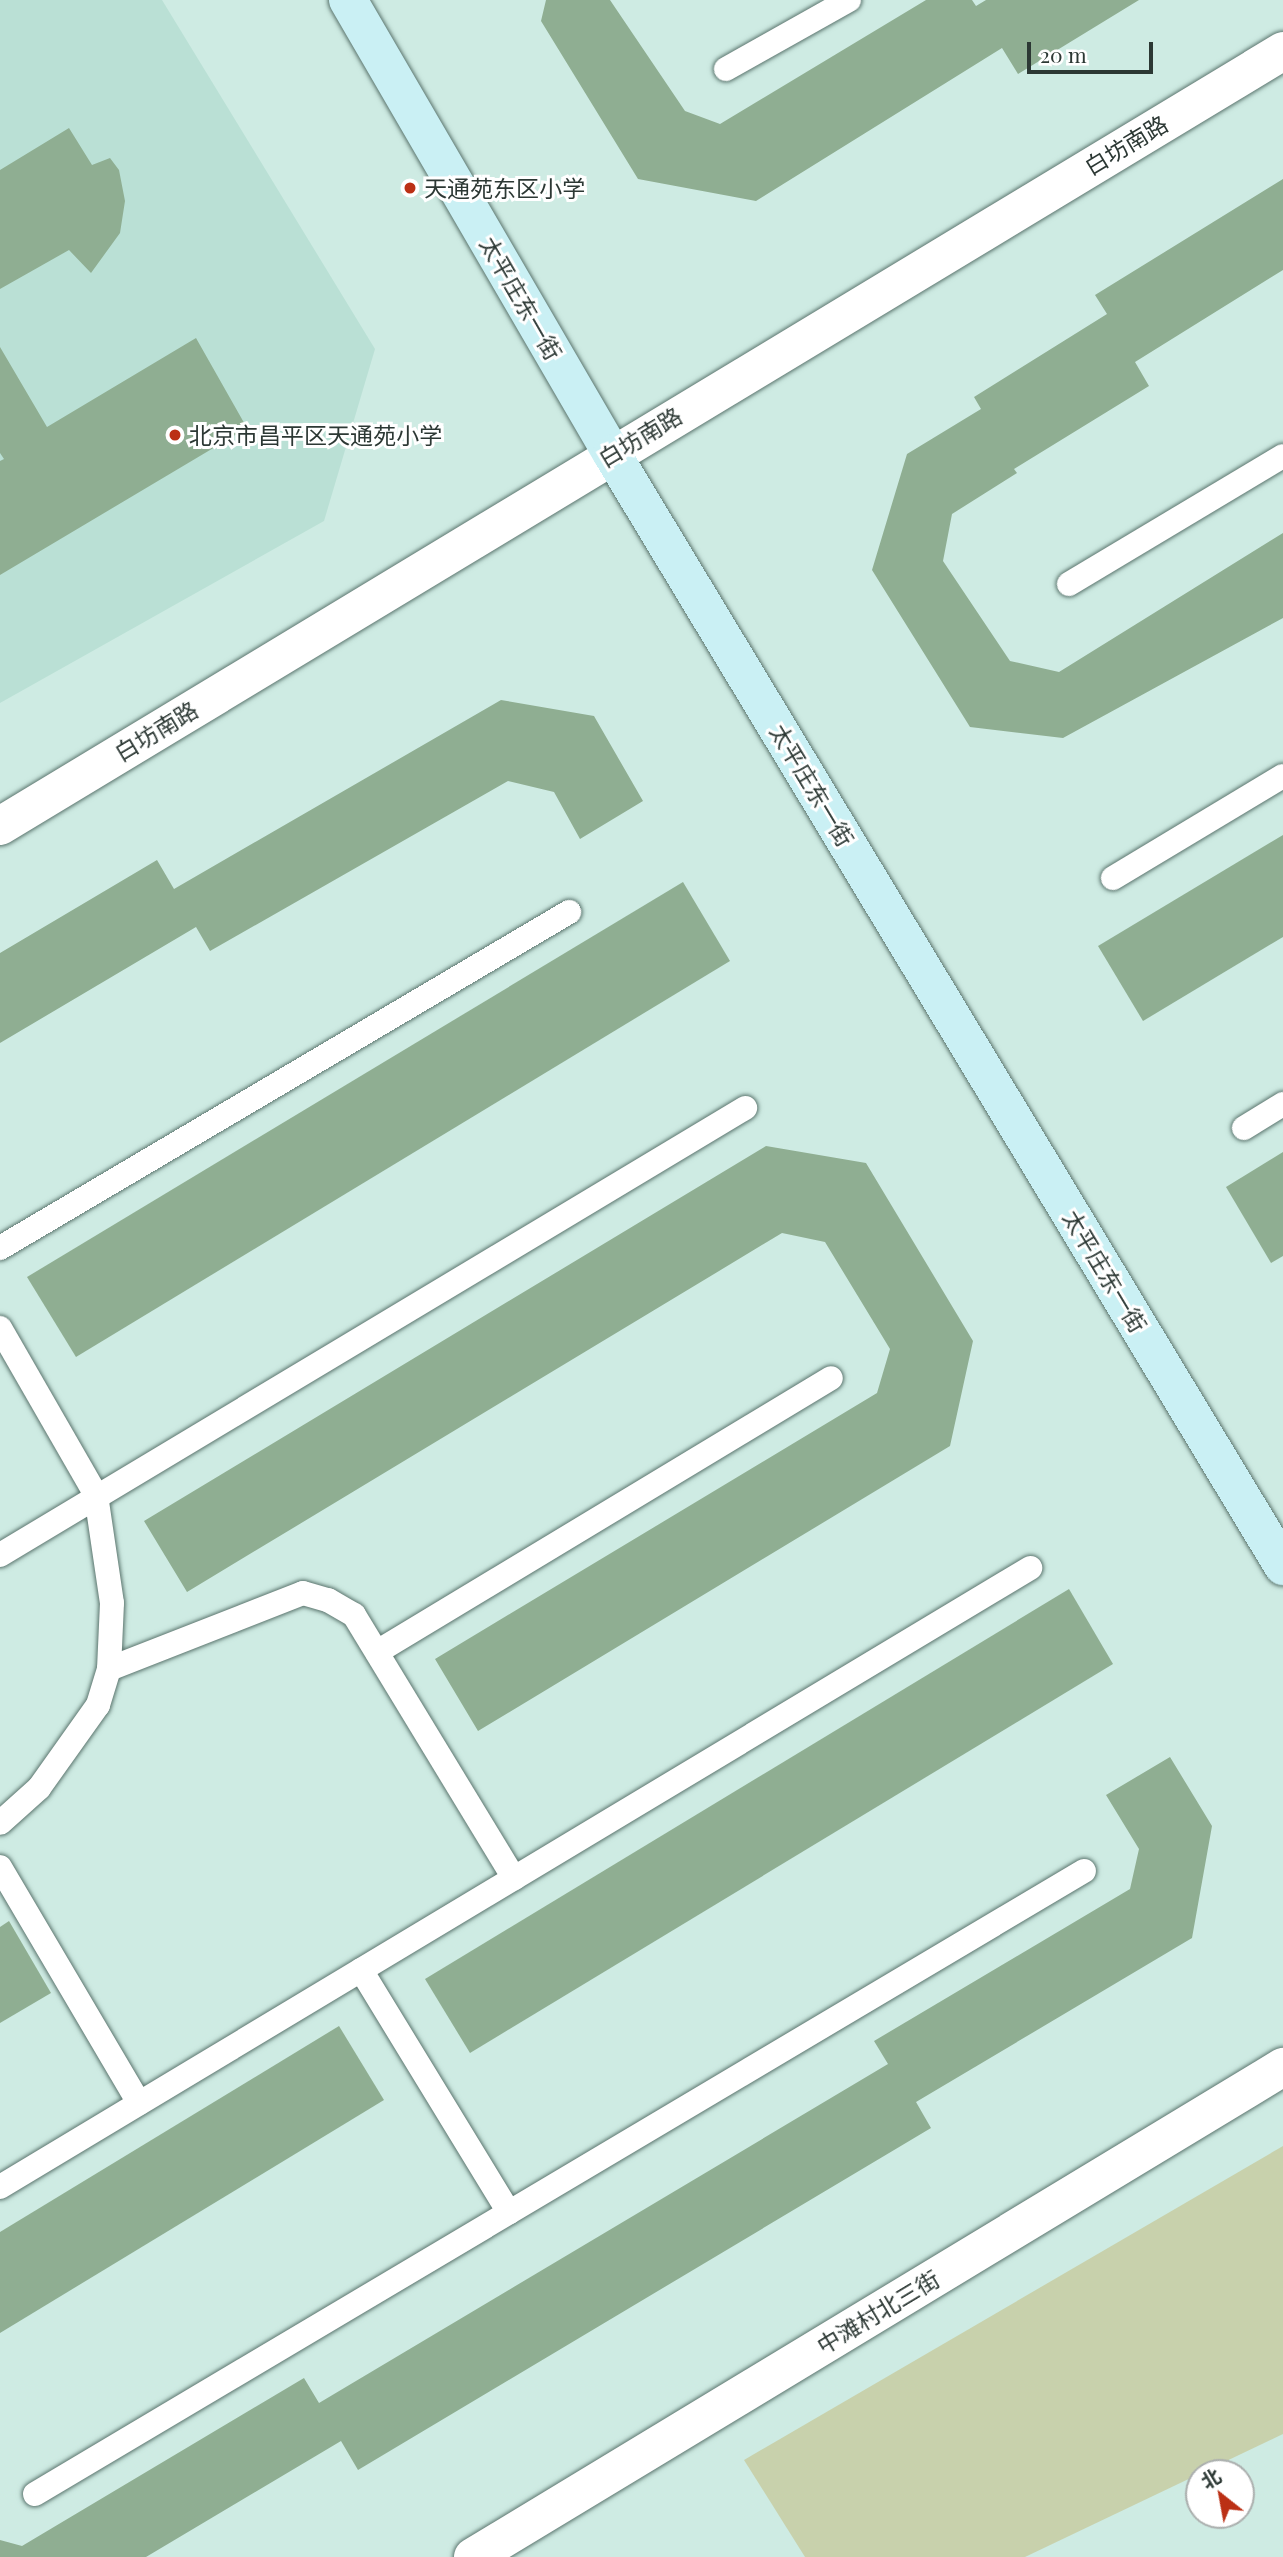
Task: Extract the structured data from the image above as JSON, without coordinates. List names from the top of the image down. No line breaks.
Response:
{"streets":{"street":["白坊南路","太平庄东一街","中滩村北三街"]},"crossings":[["白坊南路","太平庄东一街"]],"places":["天通苑东区小学","北京市昌平区天通苑小学"],"scale_bar":"20 m","north":"top left"}
